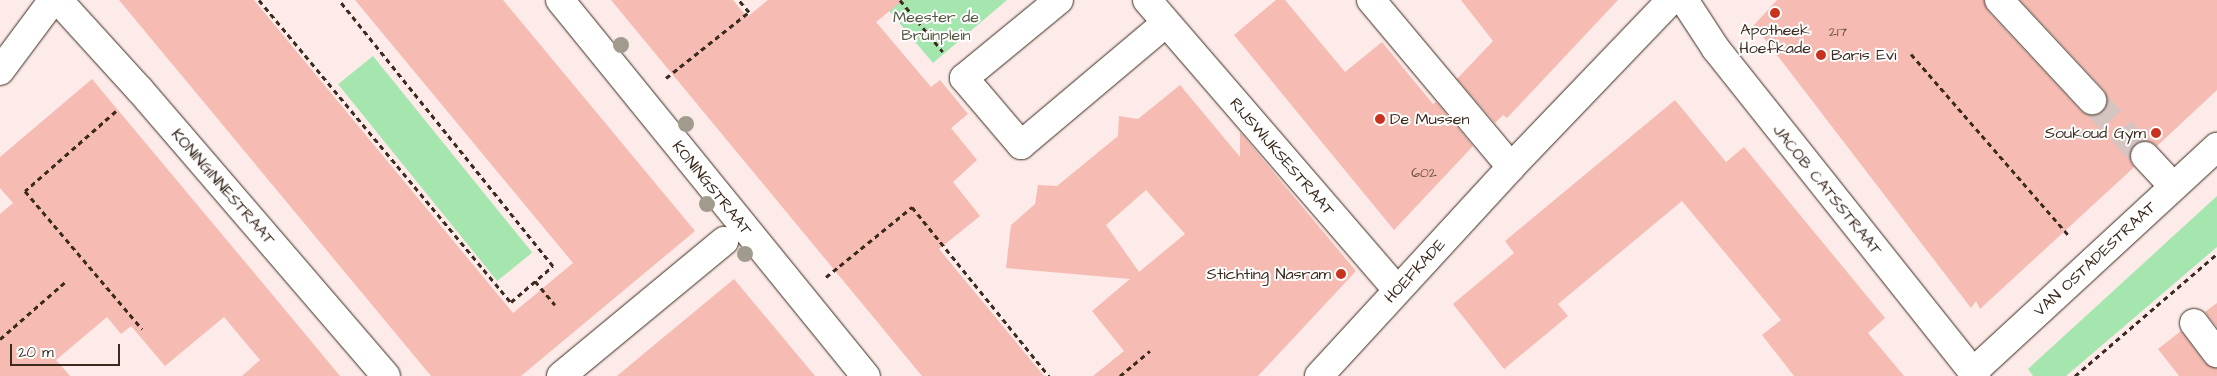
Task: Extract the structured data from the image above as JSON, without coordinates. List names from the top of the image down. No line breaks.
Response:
{"streets":{"street":["RIJSWIJKSESTRAAT","KONINGINNESTRAAT","KONINGSTRAAT","JACOB CATSSTRAAT","VAN OSTADESTRAAT","HOEFKADE"]},"crossings":[["RIJSWIJKSESTRAAT","HOEFKADE"],["JACOB CATSSTRAAT","VAN OSTADESTRAAT"]],"parks":["Meester de Bruinplein"],"places":["Apotheek Hoefkade","Baris Evi","De Mussen","Soukoud Gym","Stichting Nasram"],"house_numbers":["217","602"],"scale_bar":"20 m"}
